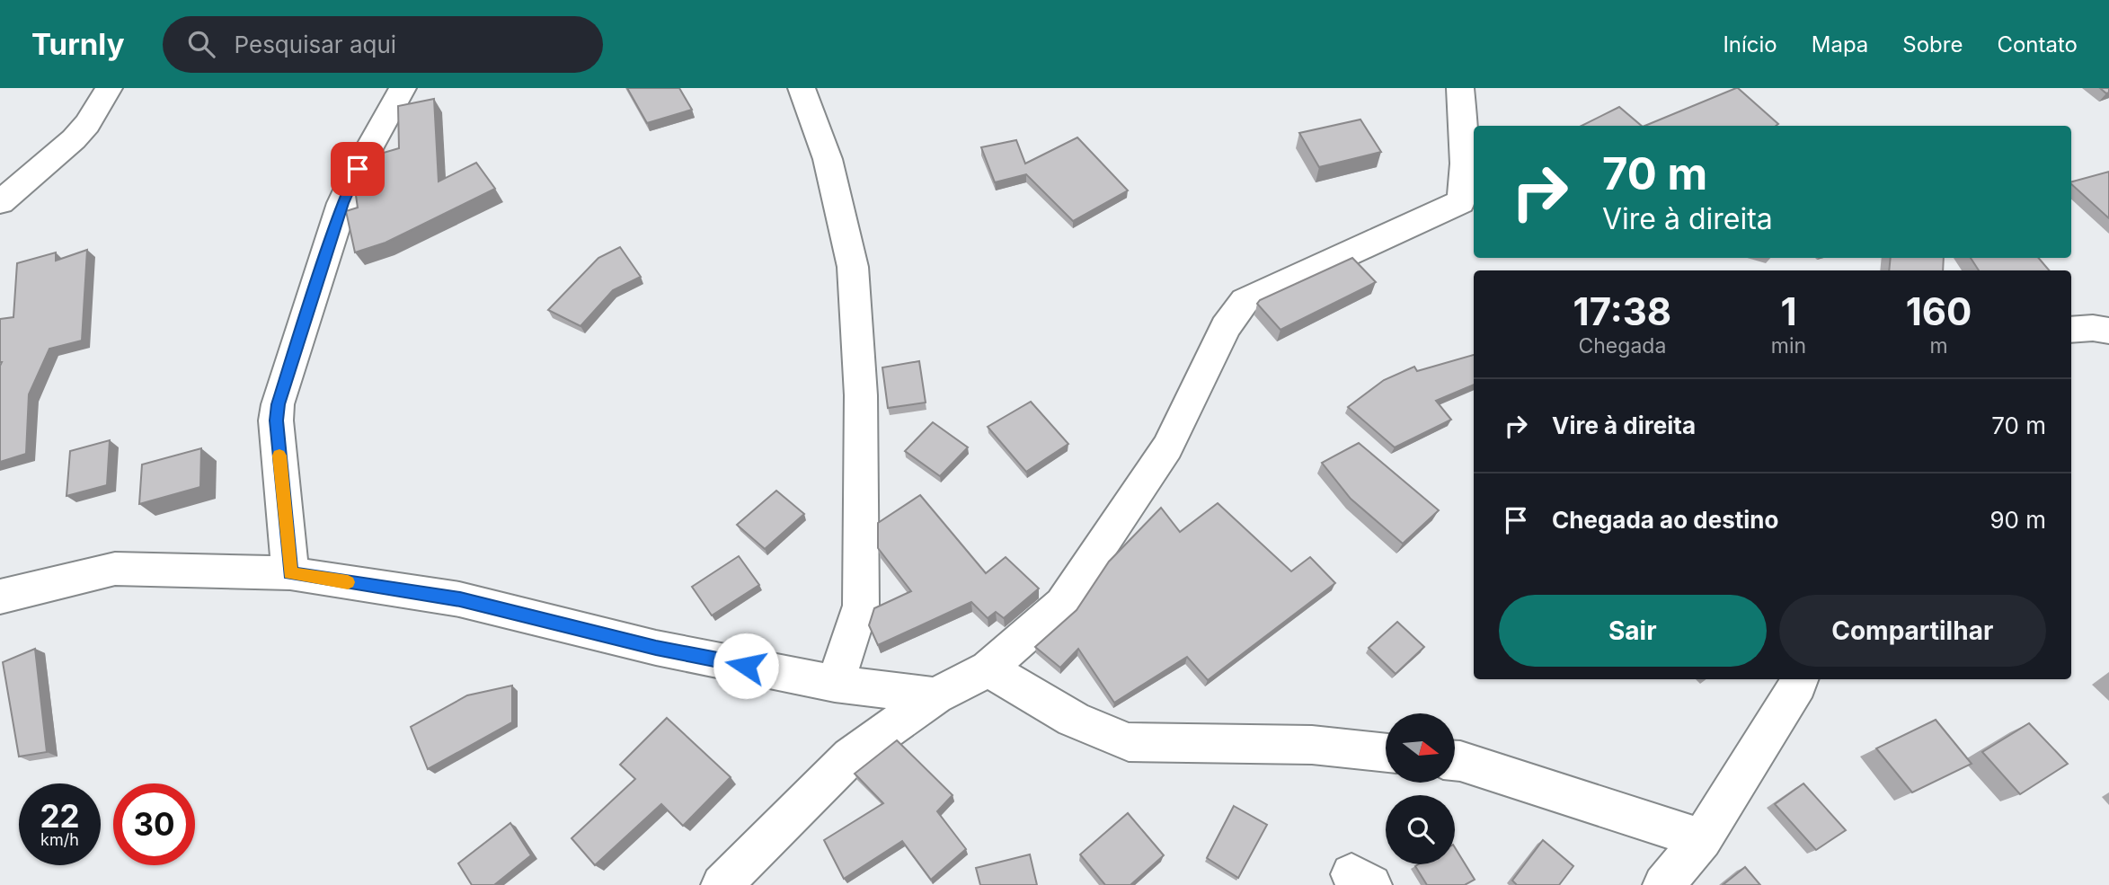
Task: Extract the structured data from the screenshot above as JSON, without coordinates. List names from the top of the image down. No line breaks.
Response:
{"north":"right","page":{"header":"Turnly","search":"Pesquisar aqui","nav":["Início","Mapa","Sobre","Contato"],"turn":["70 m","Vire à direita"],"eta":["17:38","Chegada","1","min","160","m"],"list":[{"name":"Vire à direita","value":"70 m"},{"name":"Chegada ao destino","value":"90 m"}],"buttons":["Sair","Compartilhar"],"speed":"22 km/h","limit":"30"}}
